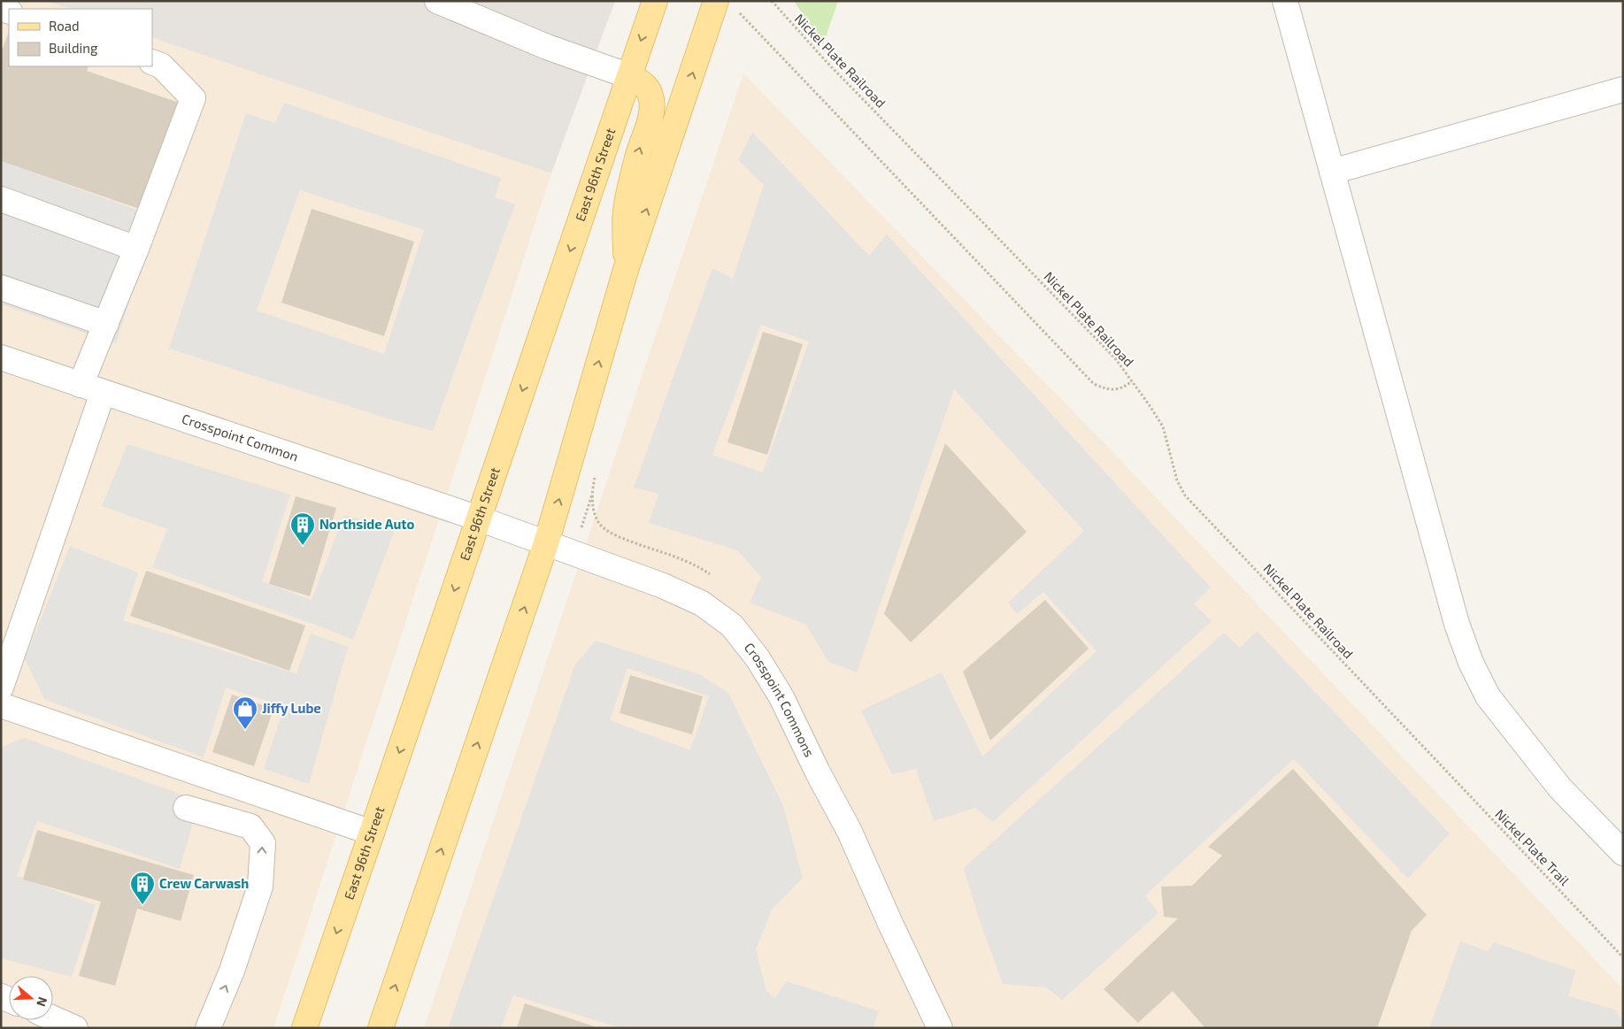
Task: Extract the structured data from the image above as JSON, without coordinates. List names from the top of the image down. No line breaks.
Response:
{"streets":{"main road":["East 96th Street"],"street":["Crosspoint Common","Crosspoint Commons"],"path":["Nickel Plate Railroad","Nickel Plate Trail"]},"crossings":[["Nickel Plate Railroad","Nickel Plate Trail"],["East 96th Street","Crosspoint Common"],["East 96th Street","Crosspoint Commons"],["Crosspoint Common","Crosspoint Commons"]],"places":{"building":["Northside Auto","Crew Carwash"],"shop":["Jiffy Lube"]},"legend":["Road","Building"],"north":"right"}
